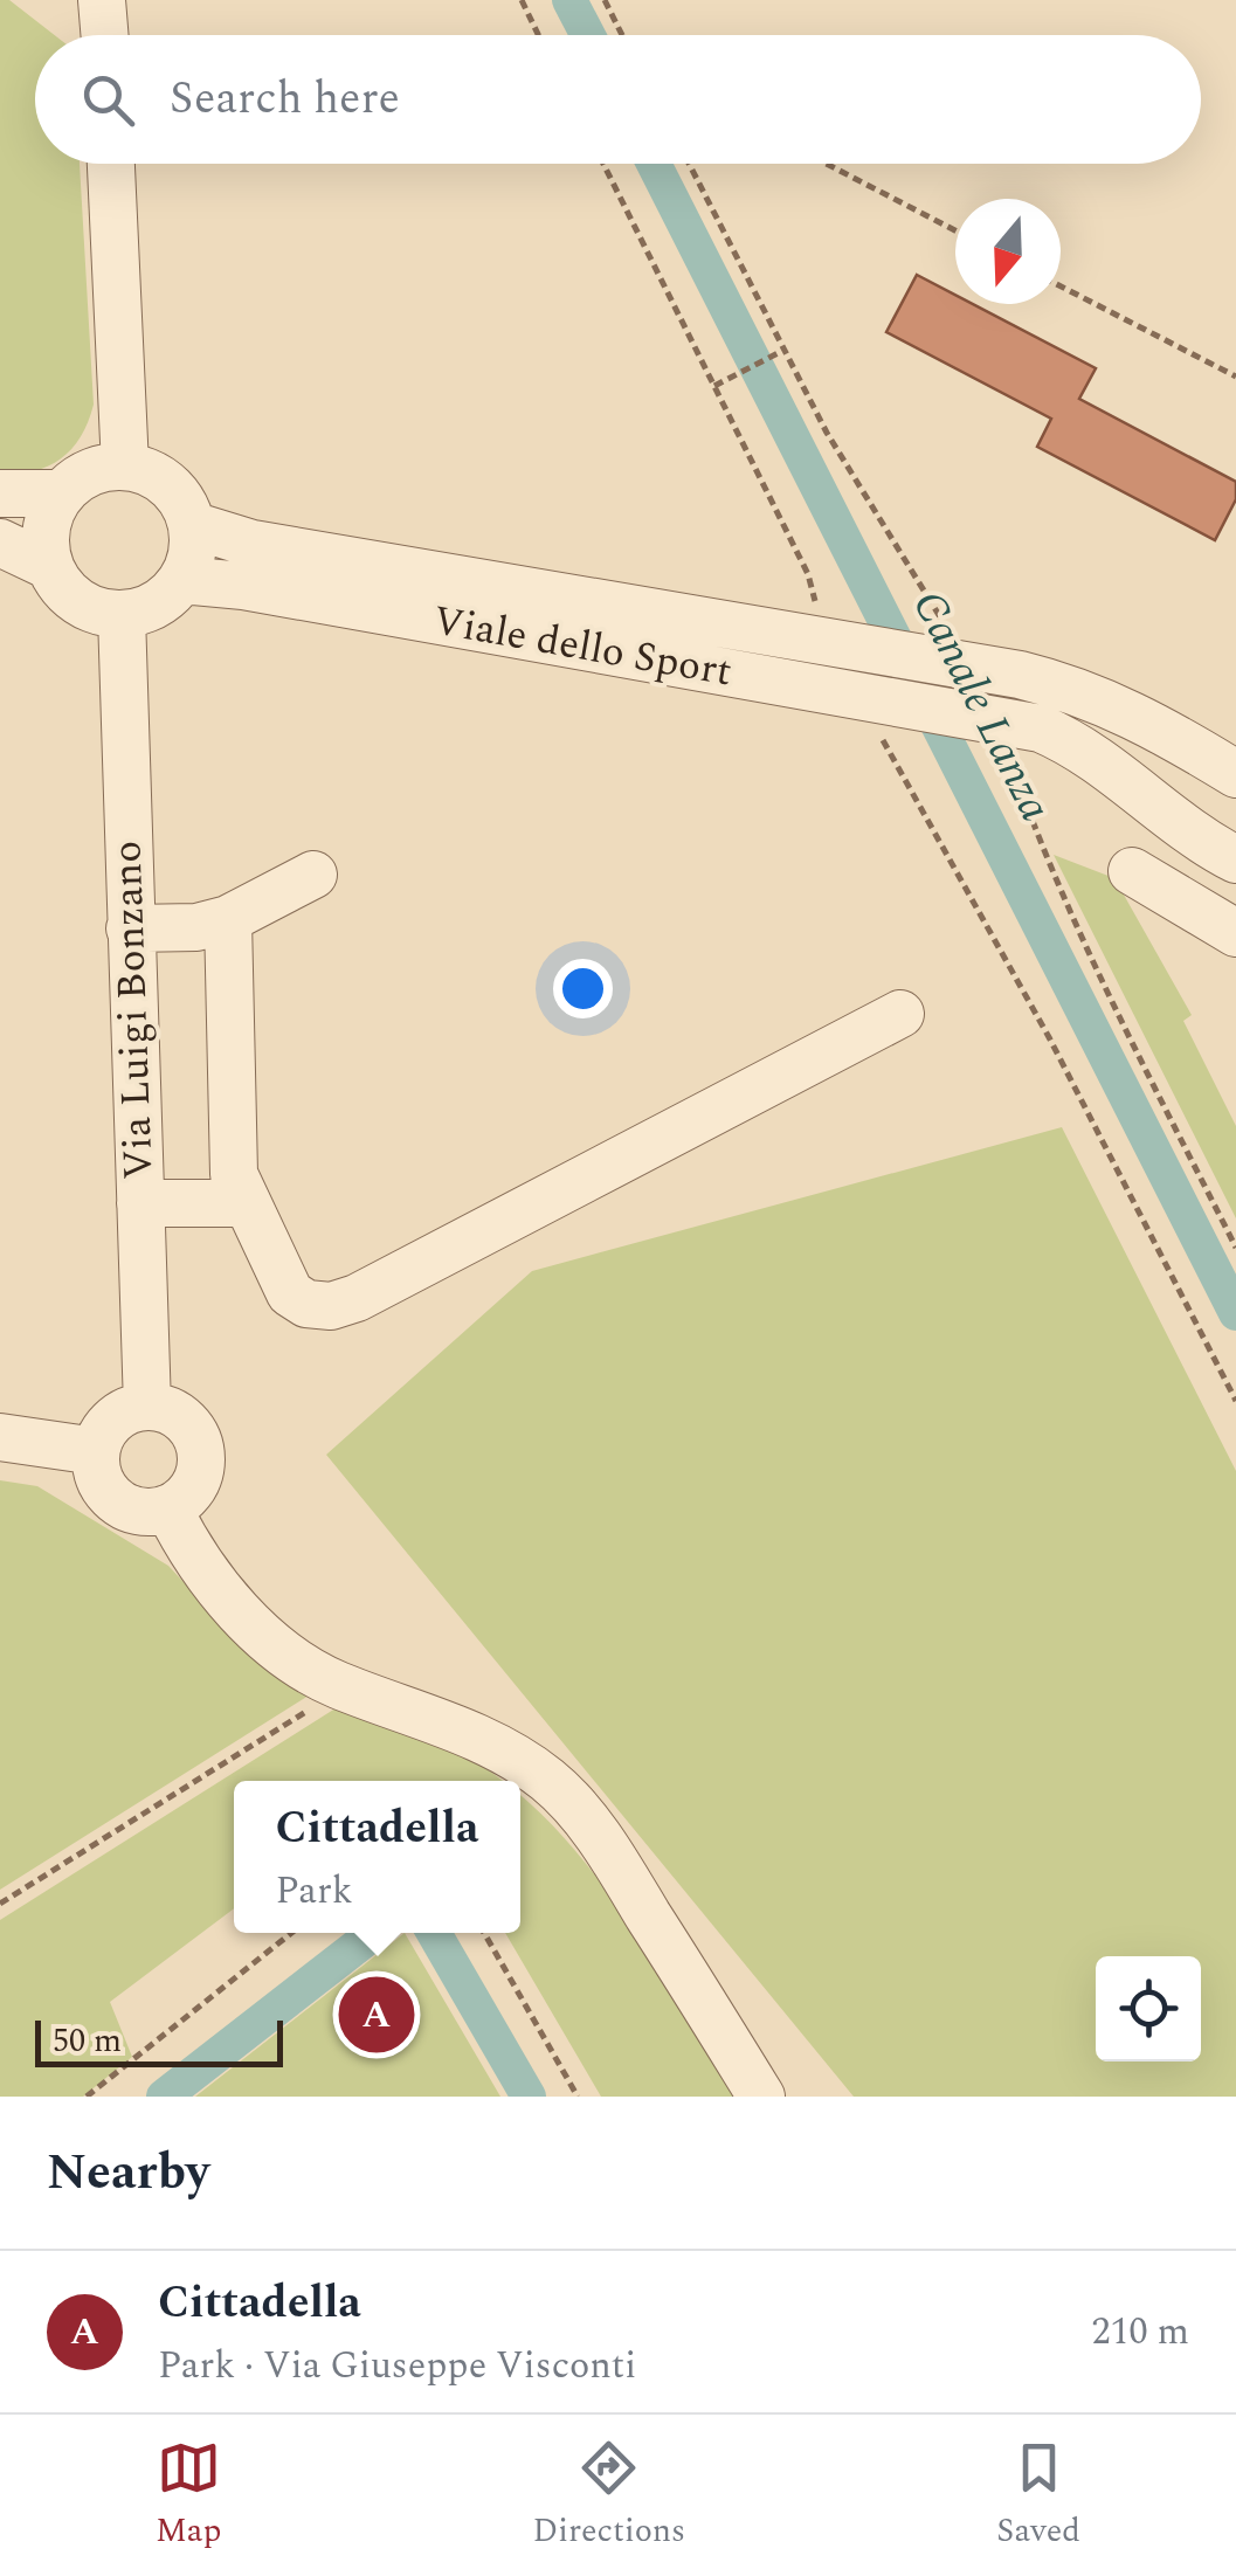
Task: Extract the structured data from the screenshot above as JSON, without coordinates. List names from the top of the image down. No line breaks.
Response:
{"streets":{"street":["Viale dello Sport","Via Luigi Bonzano"]},"crossings":[["Viale dello Sport","Via Luigi Bonzano"]],"water":["Canale Lanza"],"scale_bar":"50 m","north":"bottom","page":{"search":"Search here","popup":["Cittadella","Park"],"pins":"A","scale":"50 m","heading":"Nearby","list":[{"mark":"A","name":"Cittadella","note":"Park · Via Giuseppe Visconti","value":"210 m"}],"nav":["Map","Directions","Saved"]}}
